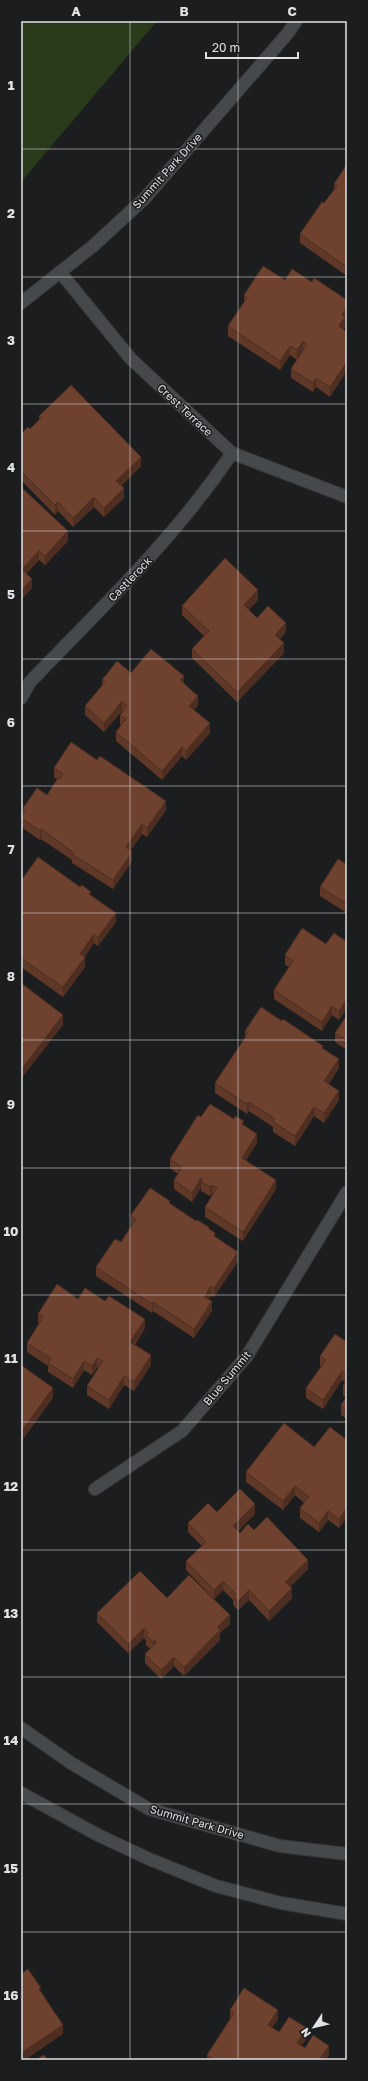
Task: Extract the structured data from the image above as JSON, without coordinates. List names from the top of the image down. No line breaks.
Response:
{"streets":{"street":["Summit Park Drive","Crest Terrace","Castlerock","Blue Summit"]},"crossings":[["Summit Park Drive","Crest Terrace"],["Crest Terrace","Castlerock"]],"scale_bar":"20 m","north":"bottom left","grid":{"columns":["A","B","C"],"rows":["1","2","3","4","5","6","7","8","9","10","11","12","13","14","15","16"]}}
